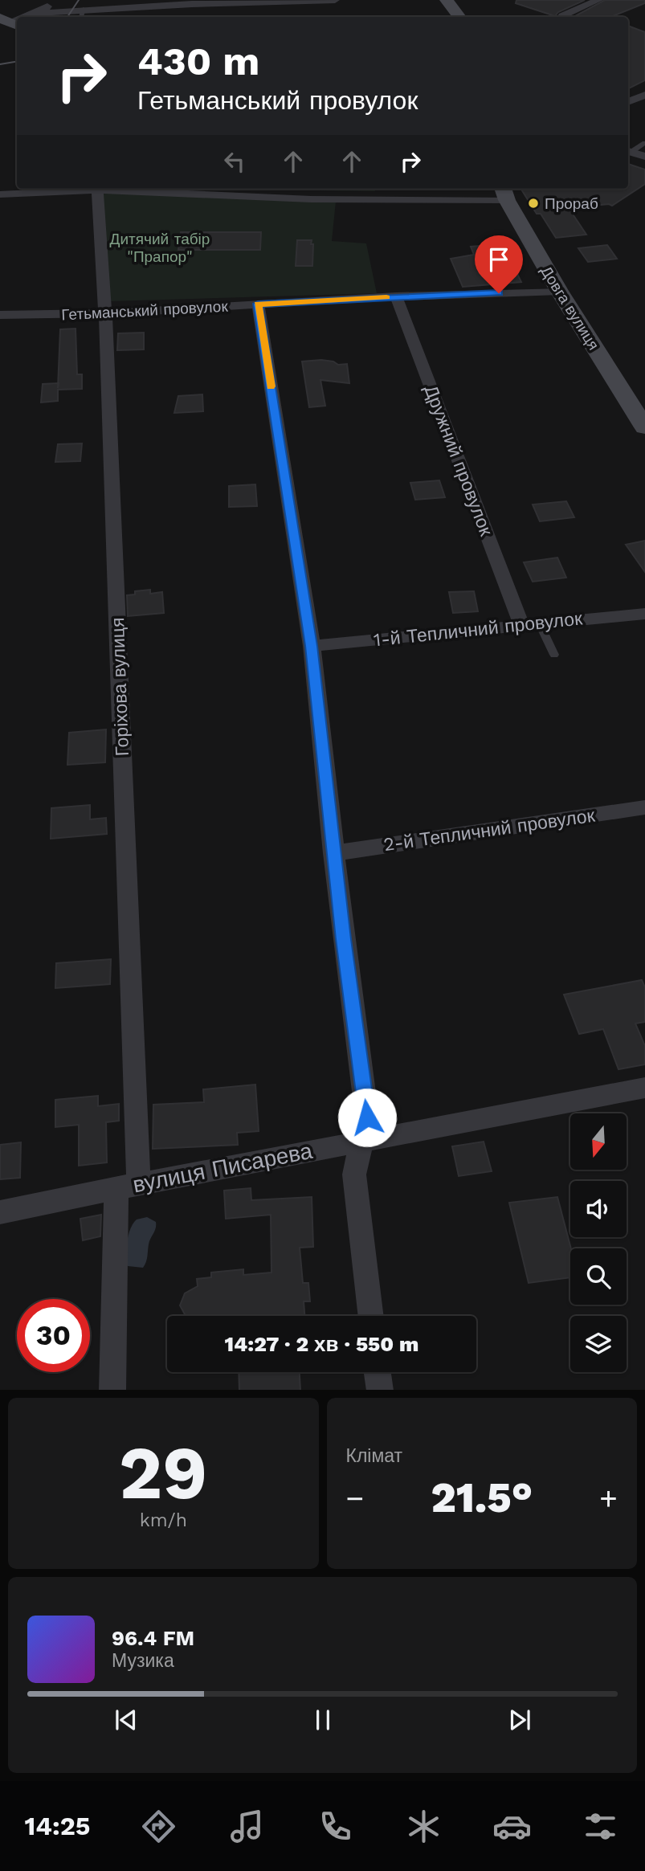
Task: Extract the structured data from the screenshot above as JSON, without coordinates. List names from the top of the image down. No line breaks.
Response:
{"streets":{"street":["Довга вулиця","Гетьманський провулок","Дружний провулок","1-й Тепличний провулок","Горіхова вулиця","2-й Тепличний провулок","вулиця Писарева"]},"crossings":[["Довга вулиця","Гетьманський провулок"],["Гетьманський провулок","Дружний провулок"],["Гетьманський провулок","Горіхова вулиця"],["Дружний провулок","1-й Тепличний провулок"],["Горіхова вулиця","вулиця Писарева"]],"parks":["Дитячий табір \"Прапор\""],"places":["Прораб"],"north":"bottom","page":{"turn":["430 m","Гетьманський провулок"],"limit":"30","trip":"14:27 · 2 хв · 550 m","tile":[["29","km/h"],"Клімат"],"heat":["−","21.5°","+"],"song":["96.4 FM","Музика"],"tabs":"14:25"}}
